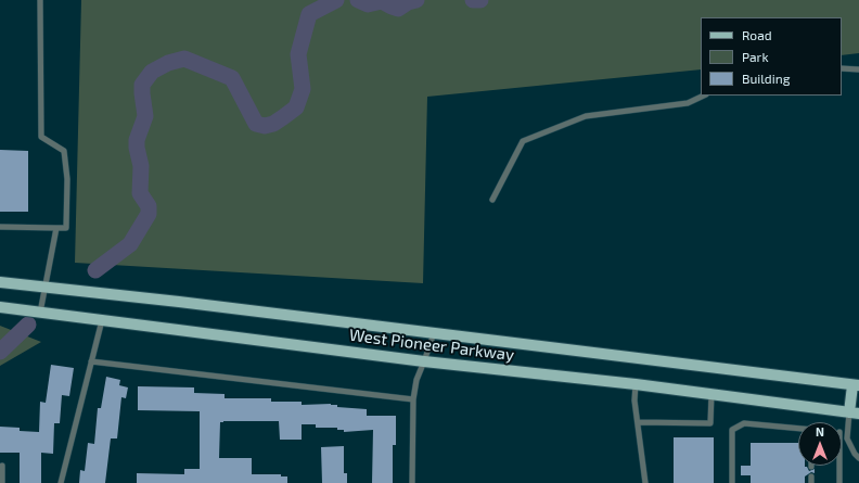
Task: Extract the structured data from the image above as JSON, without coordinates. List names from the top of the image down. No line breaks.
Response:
{"streets":{"main road":["West Pioneer Parkway"]},"legend":["Road","Park","Building"],"north":"top"}
